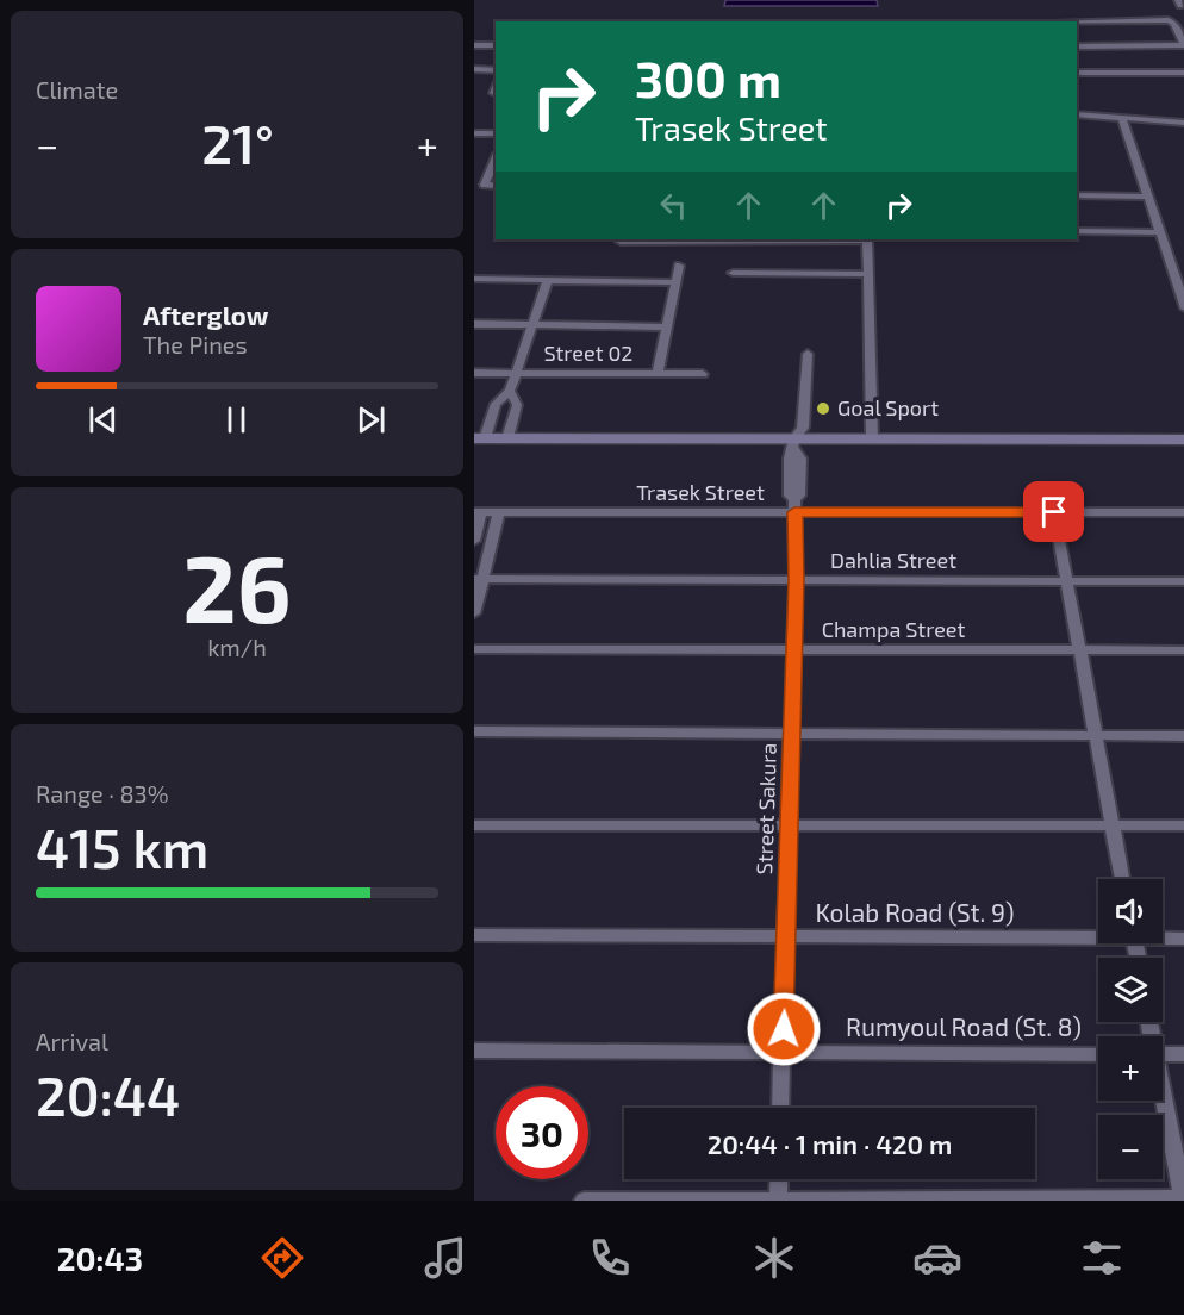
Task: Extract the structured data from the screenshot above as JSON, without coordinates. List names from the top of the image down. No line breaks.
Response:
{"streets":{"street":["Street 02","Trasek Street","Dahlia Street","Champa Street","Street Sakura","Kolab Road (St. 9)","Rumyoul Road (St. 8)"]},"crossings":[["Trasek Street","Street Sakura"],["Dahlia Street","Street Sakura"],["Champa Street","Street Sakura"],["Street Sakura","Kolab Road (St. 9)"],["Street Sakura","Rumyoul Road (St. 8)"]],"places":["Goal Sport"],"page":{"tile":["Climate",["26","km/h"],["Range · 83%","415 km"],["Arrival","20:44"]],"turn":["300 m","Trasek Street"],"heat":["−","21°","+"],"song":["Afterglow","The Pines"],"map_buttons":["+","−"],"limit":"30","trip":"20:44 · 1 min · 420 m","tabs":"20:43"}}
